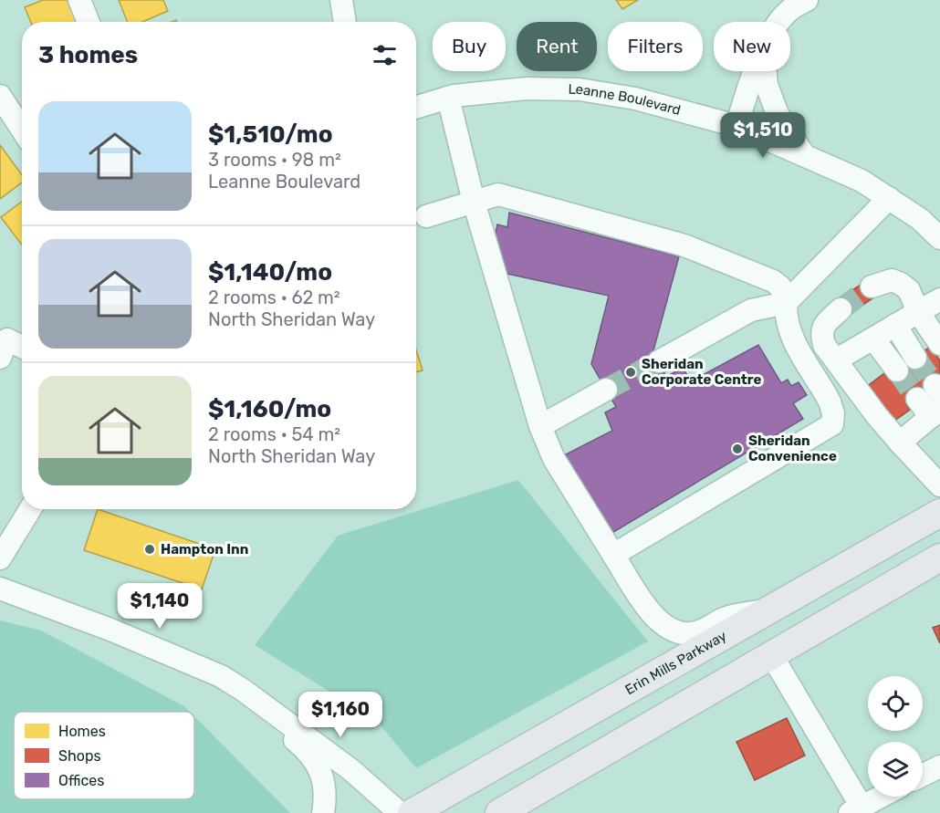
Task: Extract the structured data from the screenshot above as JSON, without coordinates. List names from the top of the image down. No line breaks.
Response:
{"streets":{"main road":["Erin Mills Parkway"],"street":["Leanne Boulevard"]},"places":["Sheridan Corporate Centre","Sheridan Convenience","Hampton Inn"],"legend":["Homes","Shops","Offices"],"page":{"chip":["Buy","Rent","Filters","New"],"heading":"3 homes","list":[{"name":"$1,510/mo","note":"3 rooms · 98 m² · Leanne Boulevard"},{"name":"$1,140/mo","note":"2 rooms · 62 m² · North Sheridan Way"},{"name":"$1,160/mo","note":"2 rooms · 54 m² · North Sheridan Way"}],"price":["$1,510","$1,140","$1,160"]}}
